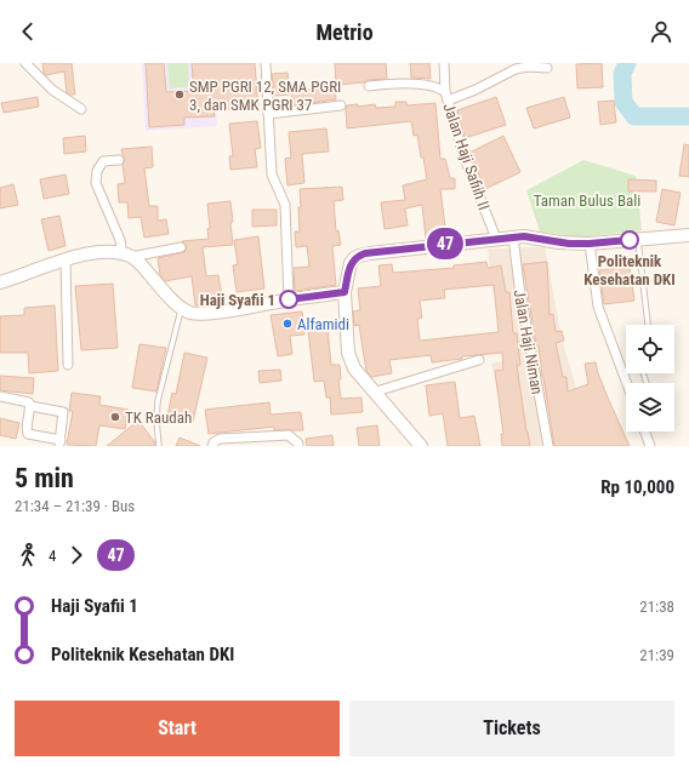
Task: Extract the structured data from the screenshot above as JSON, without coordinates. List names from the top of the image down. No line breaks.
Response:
{"streets":{"street":["Jalan Haji Safiih II","Jalan Haji Niman"]},"parks":["Taman Bulus Bali"],"places":["SMP PGRI 12, SMA PGRI 3, dan SMK PGRI 37","Politeknik Kesehatan DKI","Haji Syafii 1","Alfamidi","TK Raudah"],"lines":["bus line 47"],"page":{"header":"Metrio","on_map":"47","heading":["5 min","21:34 – 21:39 · Bus","Rp 10,000"],"legs":["4","47"],"list":[{"name":"Haji Syafii 1","value":"21:38"},{"name":"Politeknik Kesehatan DKI","value":"21:39"}],"buttons":["Start","Tickets"]}}
